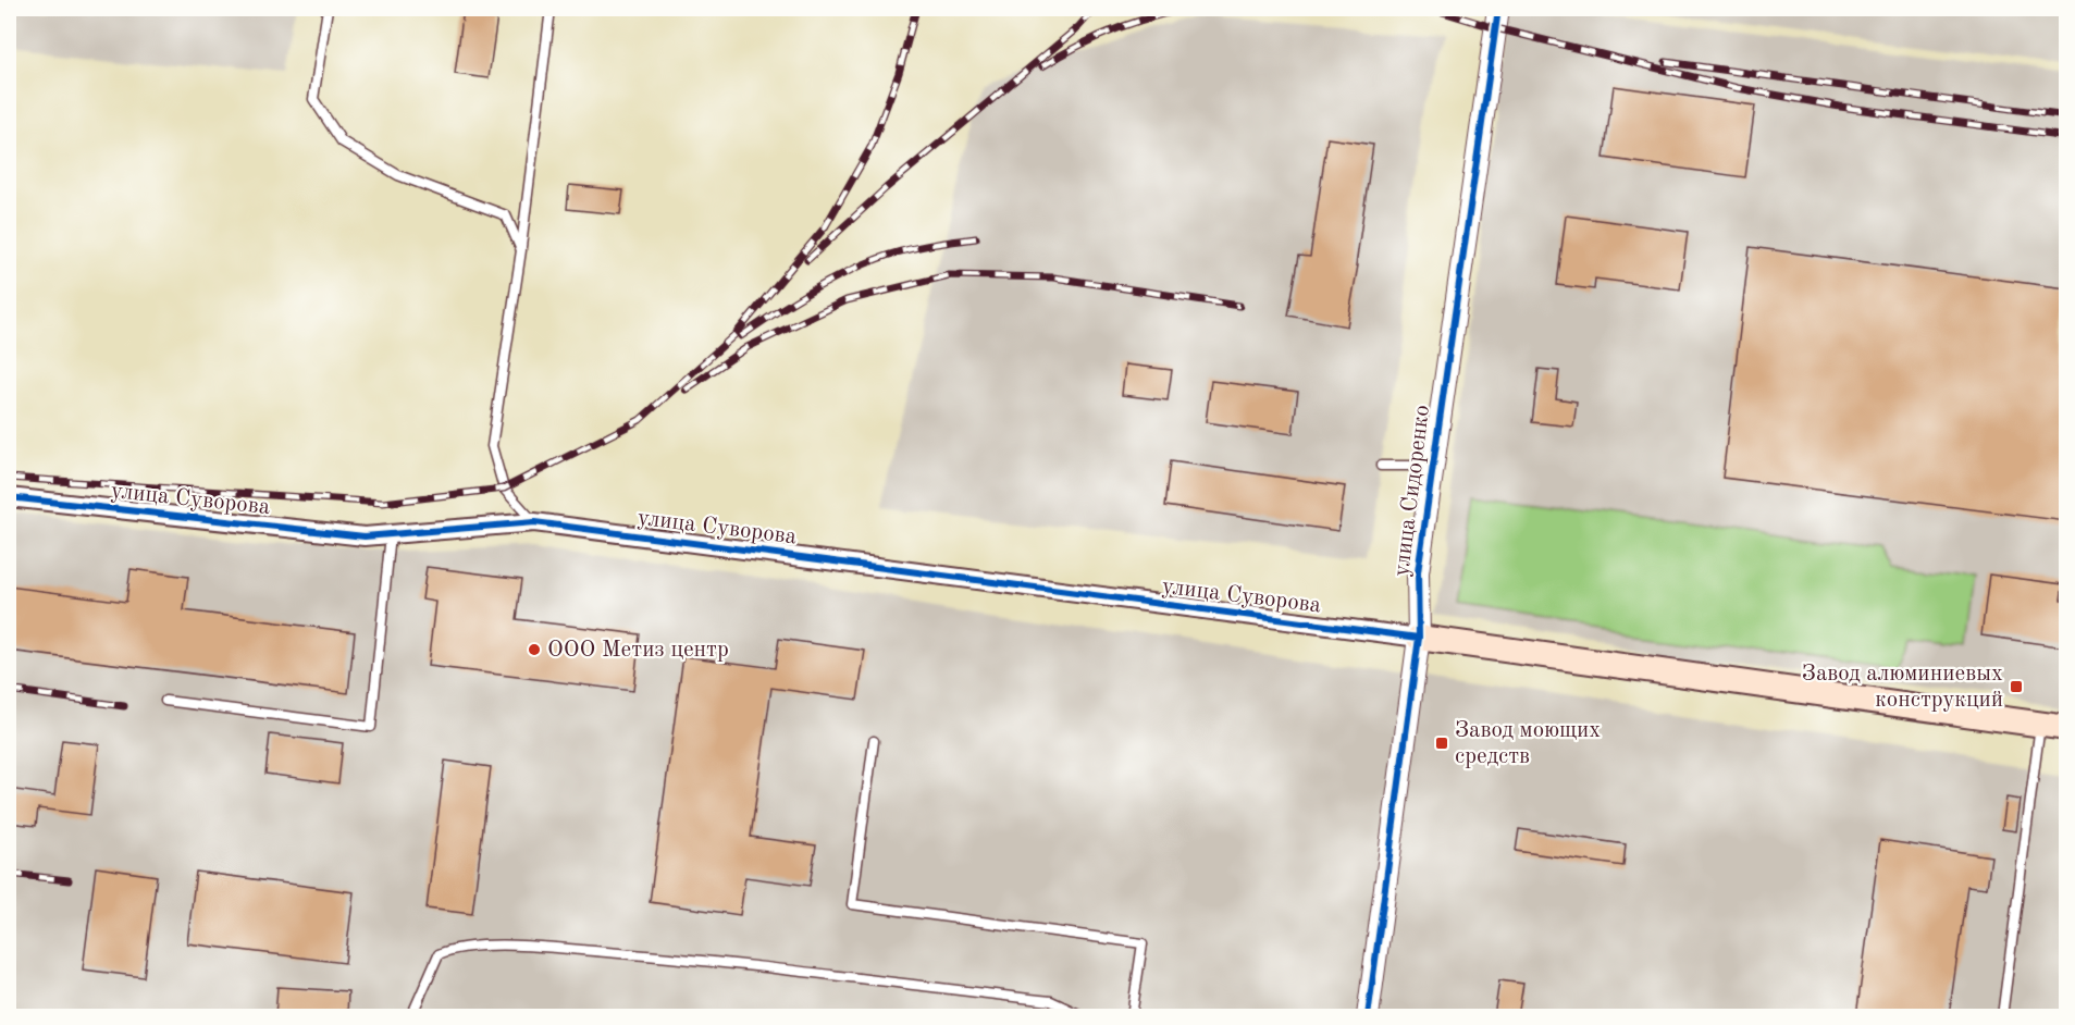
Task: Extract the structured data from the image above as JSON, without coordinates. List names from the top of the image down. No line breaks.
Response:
{"streets":{"main road":["улица Суворова"],"street":["улица Сидоренко"]},"crossings":[["улица Сидоренко","улица Суворова"]],"places":{"other":["ООО Метиз центр"],"transit":["Завод алюминиевых конструкций","Завод моющих средств"]}}
